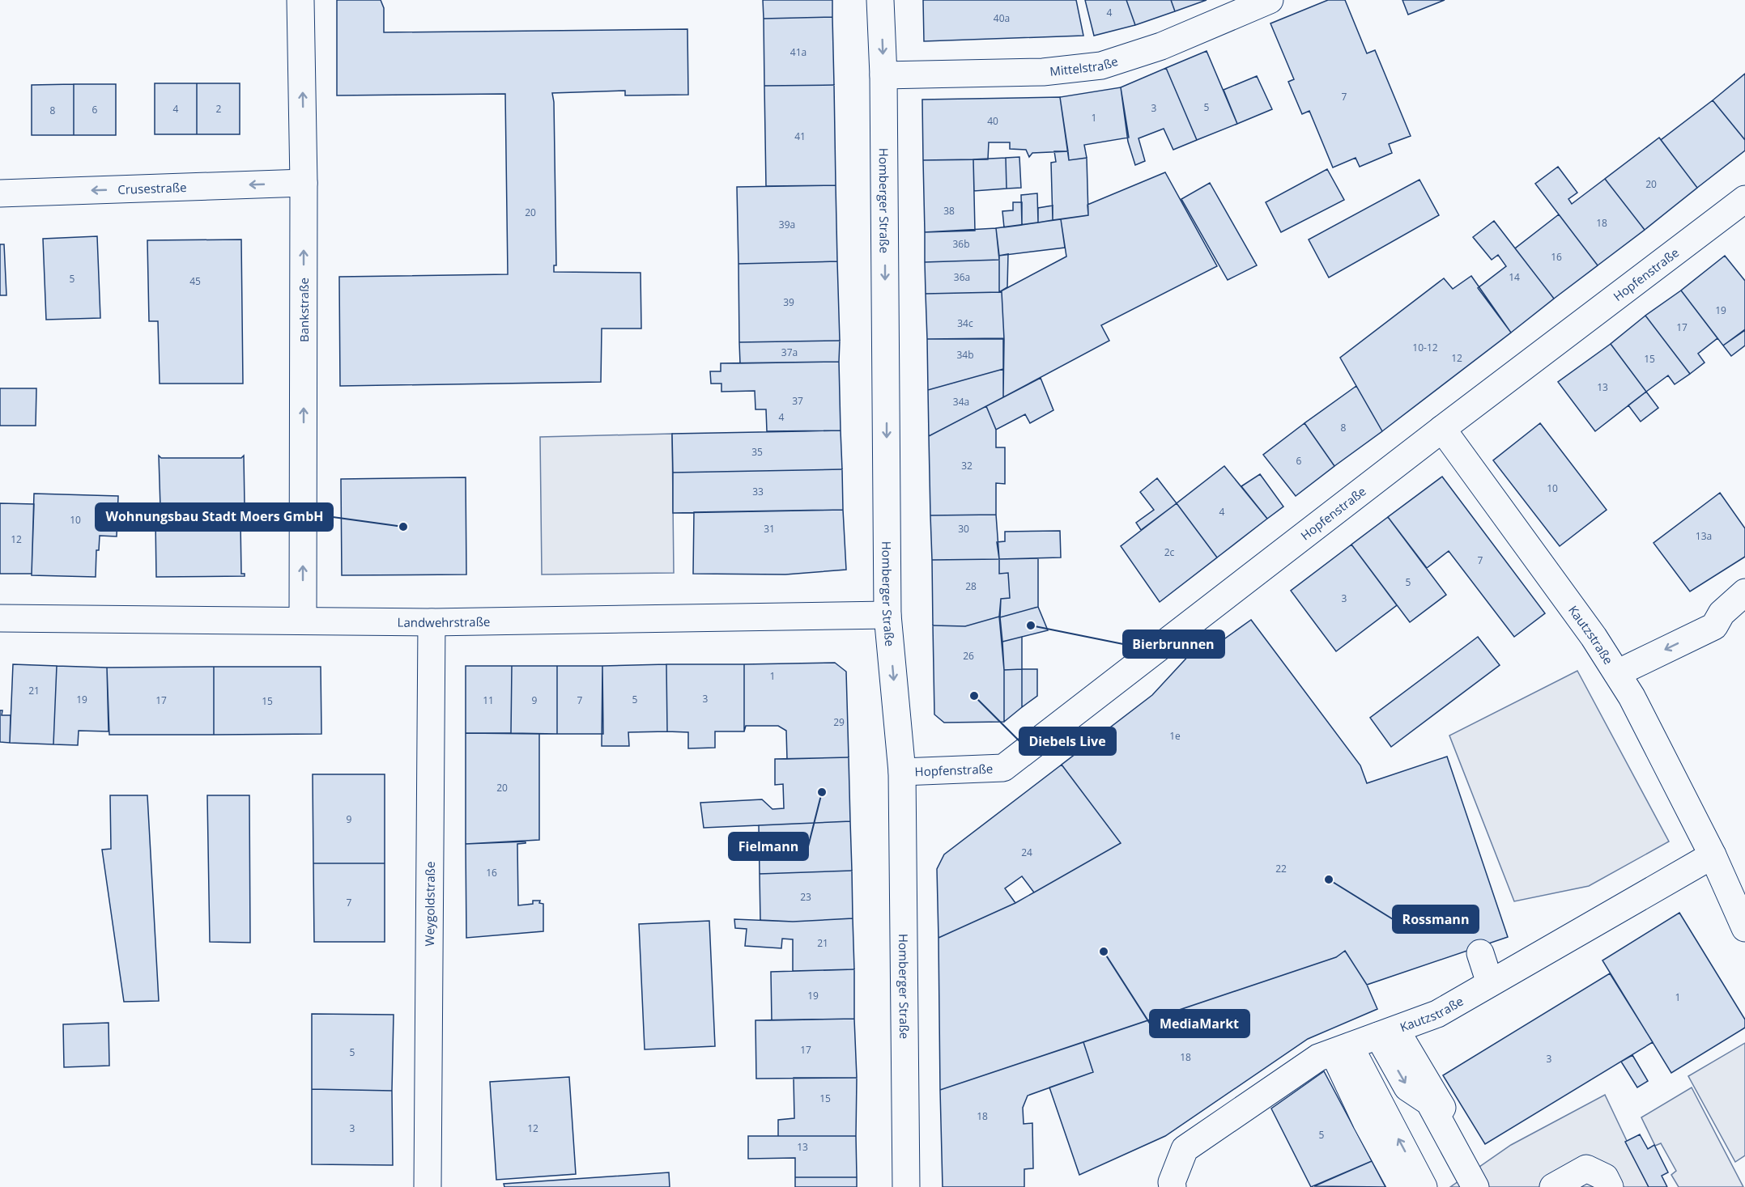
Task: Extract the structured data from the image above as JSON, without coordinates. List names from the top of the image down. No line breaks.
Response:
{"streets":{"street":["Mittelstraße","Crusestraße","Homberger Straße","Hopfenstraße","Bankstraße","Landwehrstraße","Kautzstraße","Weygoldstraße"]},"crossings":[["Mittelstraße","Homberger Straße"],["Crusestraße","Bankstraße"],["Homberger Straße","Hopfenstraße"],["Homberger Straße","Landwehrstraße"],["Hopfenstraße","Kautzstraße"],["Bankstraße","Landwehrstraße"],["Landwehrstraße","Weygoldstraße"]],"one_way":["Crusestraße","Homberger Straße","Bankstraße"],"places":["Wohnungsbau Stadt Moers GmbH","Bierbrunnen","Diebels Live","Fielmann","Rossmann","MediaMarkt"],"house_numbers":["4","40a","41a","7","5","3","4","2","6","8","1","40","41","20","38","20","18","39a","36b","16","36a","14","5","45","39","19","34c","17","10-12","37a","34b","12","15","13","37","34a","4","8","35","6","32","10","33","4","10","31","30","13a","12","2c","7","5","28","3","26","1","21","3","19","5","17","11","9","7","15","29","1e","20","9","24","22","16","23","7","21","19","1","17","5","18","3","15","18","3","12","5","13"]}
